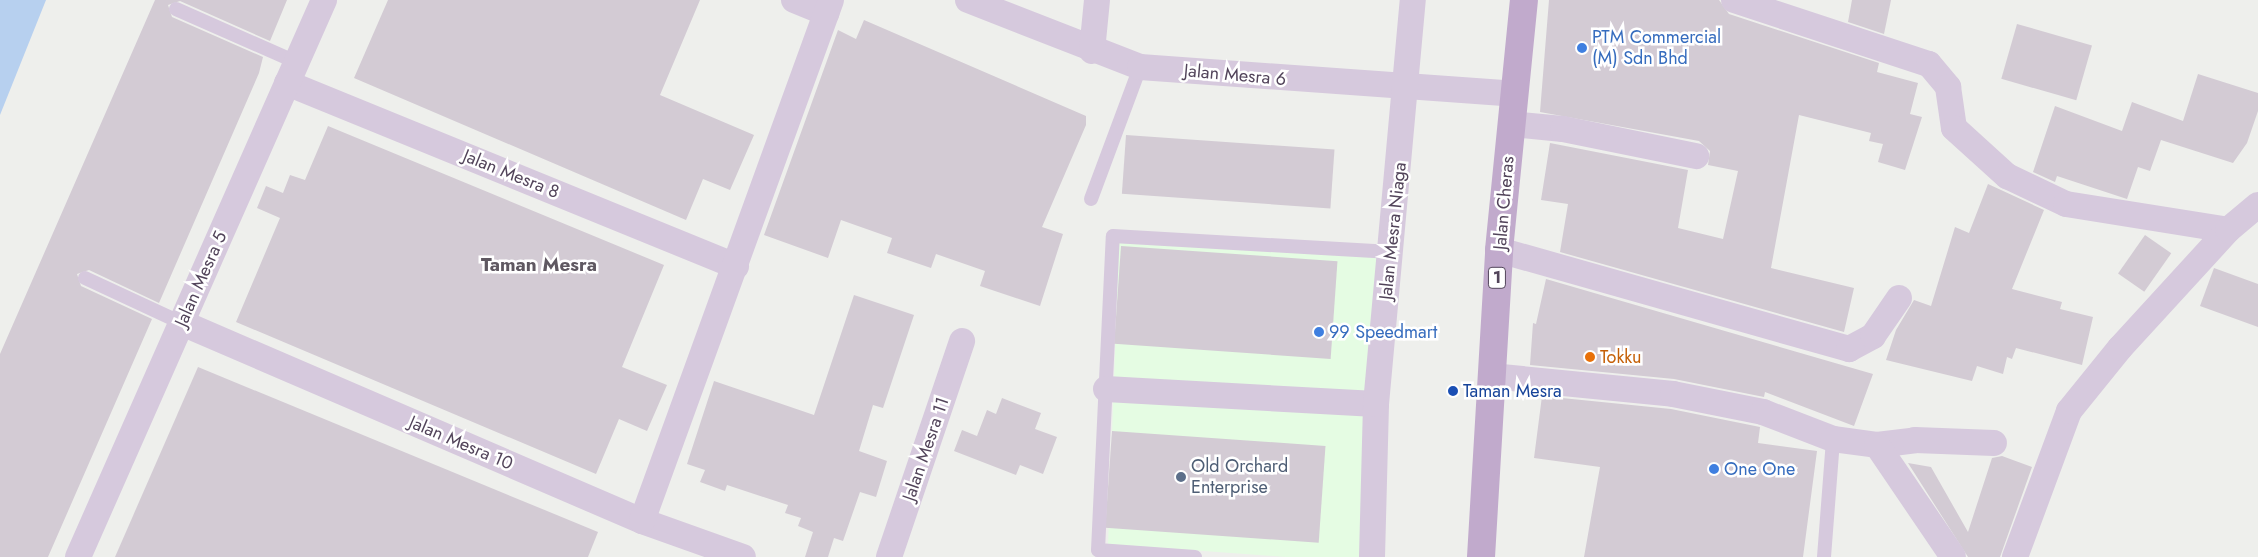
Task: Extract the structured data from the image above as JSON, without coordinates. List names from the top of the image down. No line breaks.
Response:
{"streets":{"main road":["Jalan Cheras","1"],"street":["Jalan Mesra 6","Jalan Mesra 8","Jalan Mesra Niaga","Jalan Mesra 5","Jalan Mesra 10","Jalan Mesra 11"]},"crossings":[["Jalan Mesra 6","Jalan Cheras"],["Jalan Mesra 6","Jalan Mesra Niaga"],["Jalan Mesra 8","Jalan Mesra 5"],["Jalan Mesra 5","Jalan Mesra 10"]],"districts":["Taman Mesra"],"places":["PTM Commercial (M) Sdn Bhd","99 Speedmart","Tokku","Taman Mesra","One One","Old Orchard Enterprise"]}
